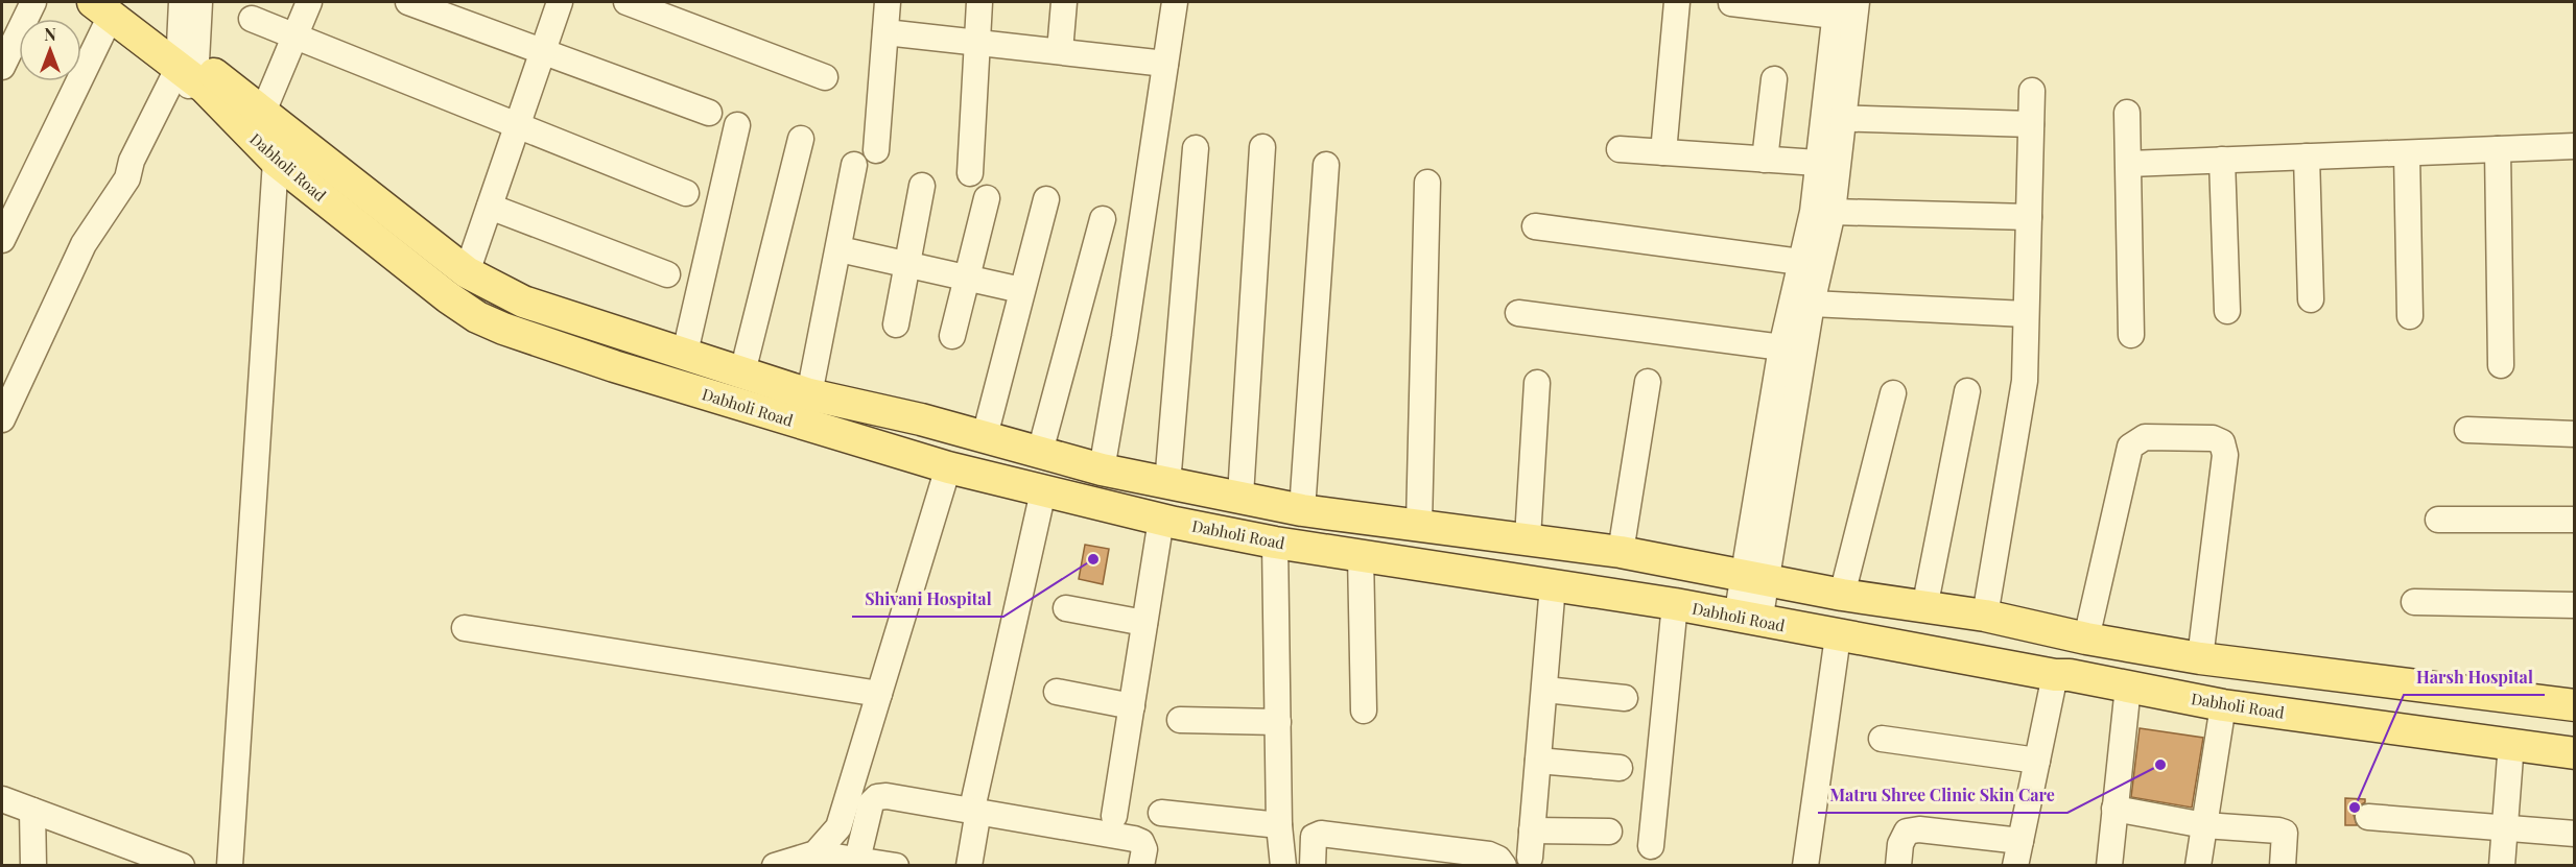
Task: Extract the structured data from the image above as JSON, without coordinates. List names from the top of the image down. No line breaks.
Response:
{"streets":{"main road":["Dabholi Road"]},"places":["Shivani Hospital","Matru Shree Clinic Skin Care","Harsh Hospital"],"north":"top"}
